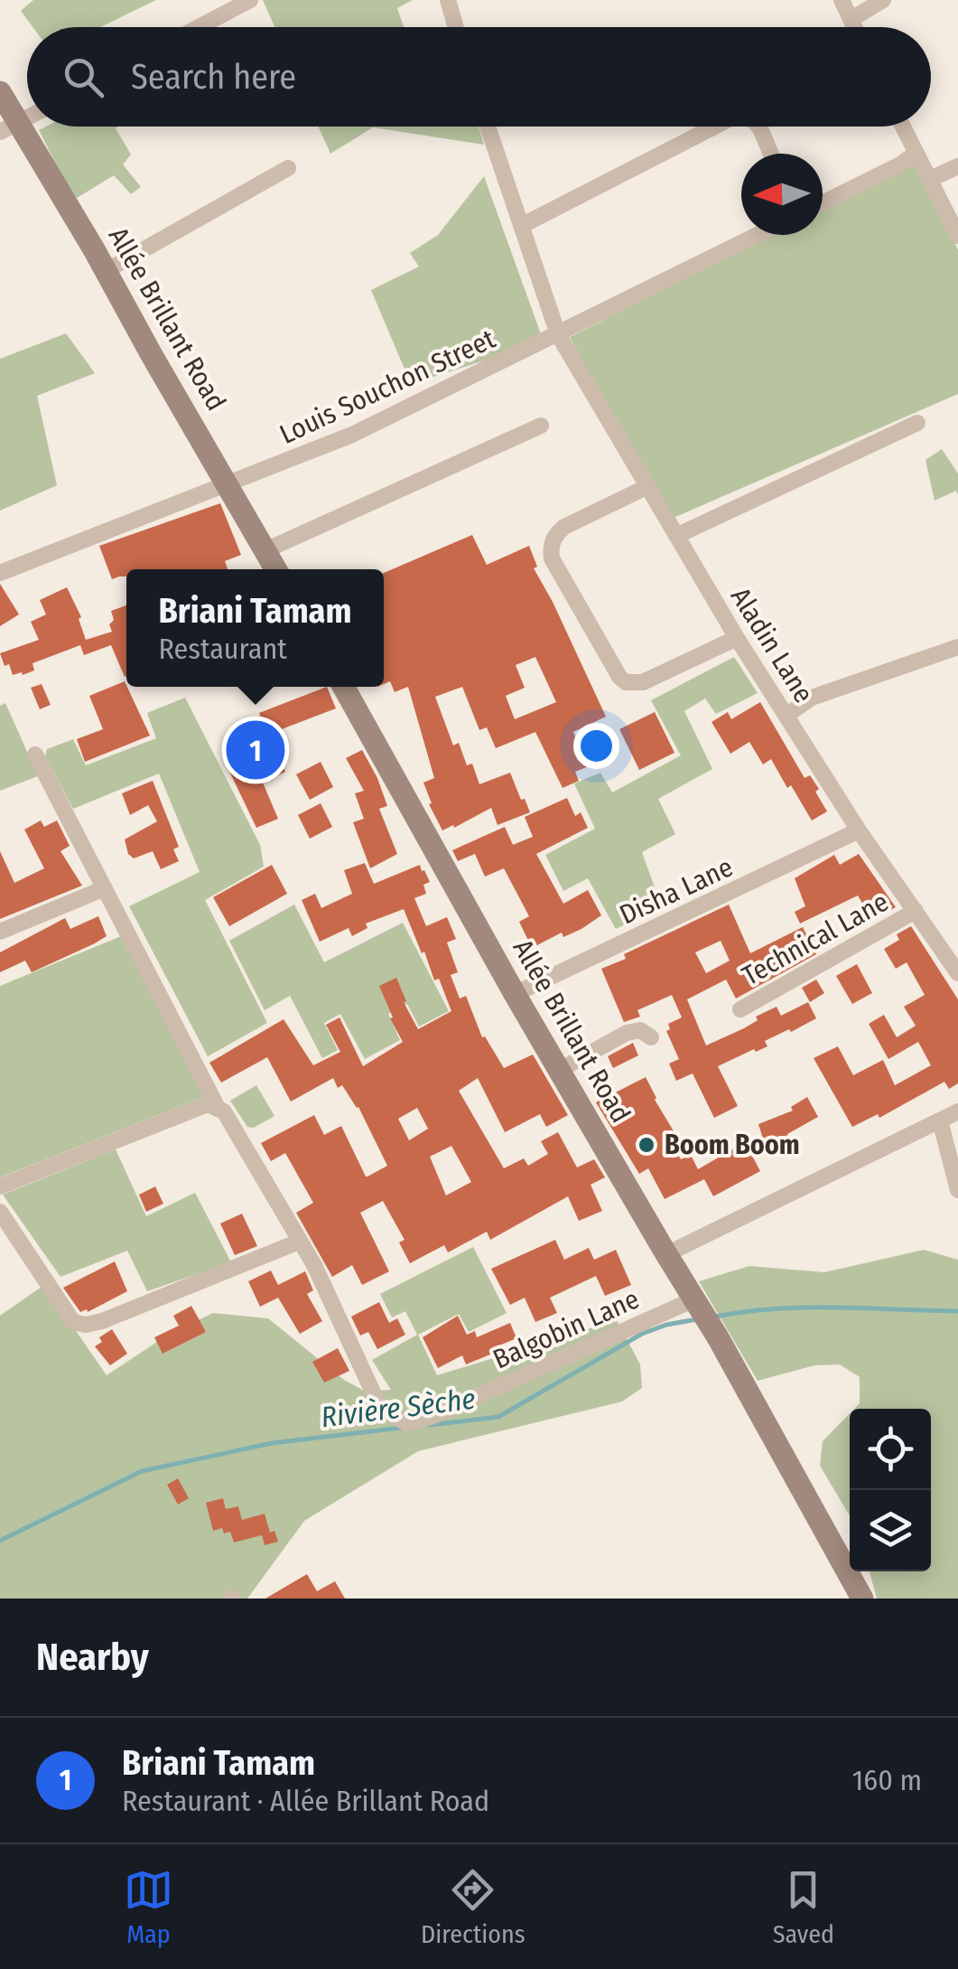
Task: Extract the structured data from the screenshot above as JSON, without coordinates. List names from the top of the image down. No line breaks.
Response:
{"streets":{"main road":["Allée Brillant Road"],"street":["Louis Souchon Street","Aladin Lane","Disha Lane","Technical Lane","Balgobin Lane"]},"crossings":[["Allée Brillant Road","Louis Souchon Street"],["Allée Brillant Road","Disha Lane"],["Allée Brillant Road","Balgobin Lane"],["Louis Souchon Street","Aladin Lane"],["Aladin Lane","Disha Lane"],["Aladin Lane","Technical Lane"]],"water":["Rivière Sèche"],"places":["Boom Boom"],"north":"left","page":{"search":"Search here","popup":["Briani Tamam","Restaurant"],"pins":"1","heading":"Nearby","list":[{"mark":"1","name":"Briani Tamam","note":"Restaurant · Allée Brillant Road","value":"160 m"}],"nav":["Map","Directions","Saved"]}}
